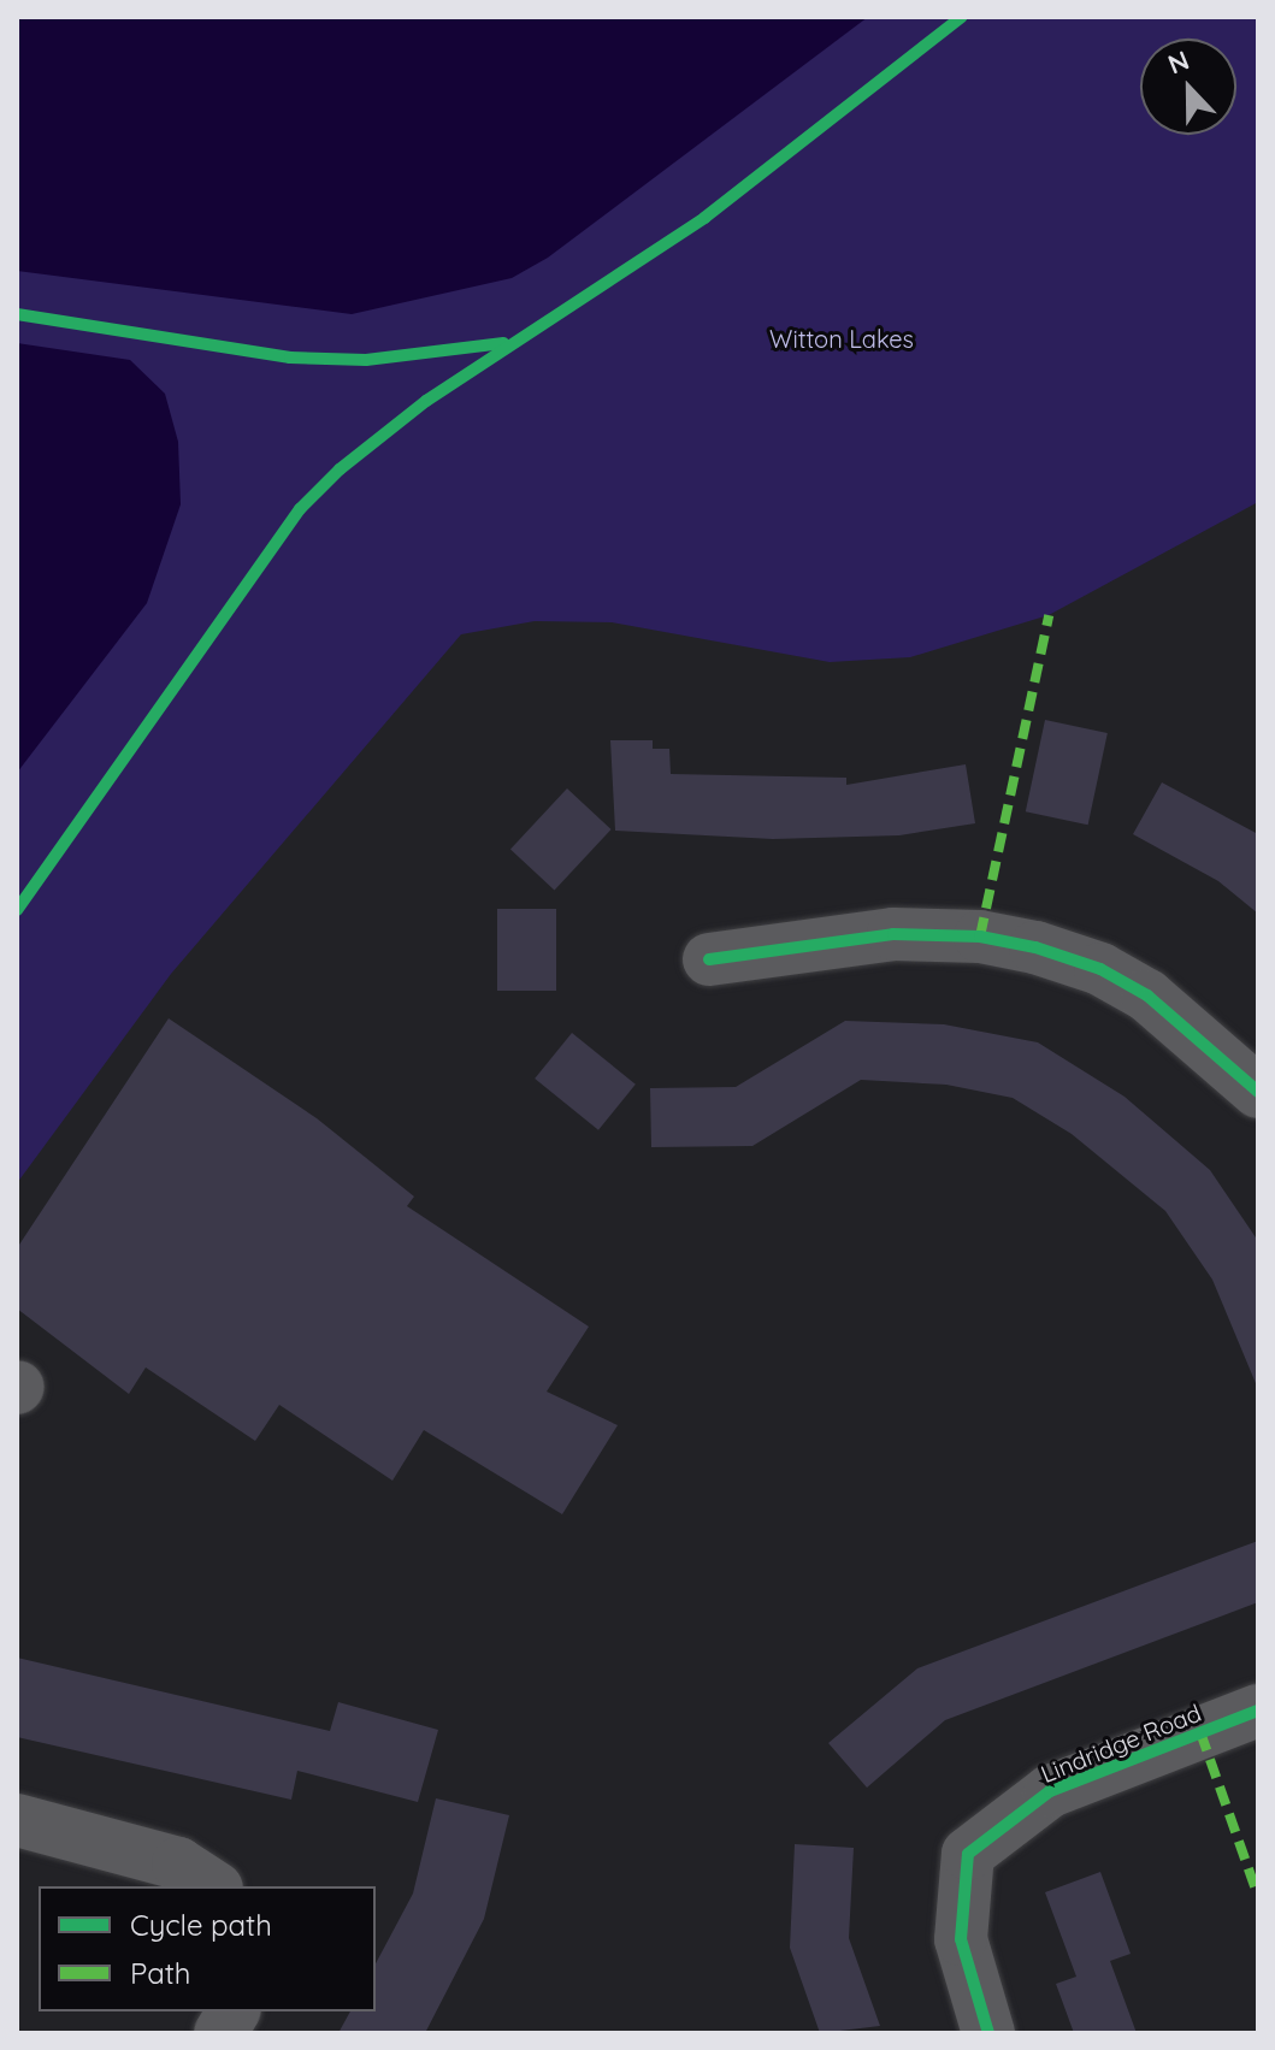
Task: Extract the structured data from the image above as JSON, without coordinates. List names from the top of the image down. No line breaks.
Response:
{"streets":{"street":["Lindridge Road"]},"parks":["Witton Lakes"],"legend":["Cycle path","Path"],"north":"top"}
